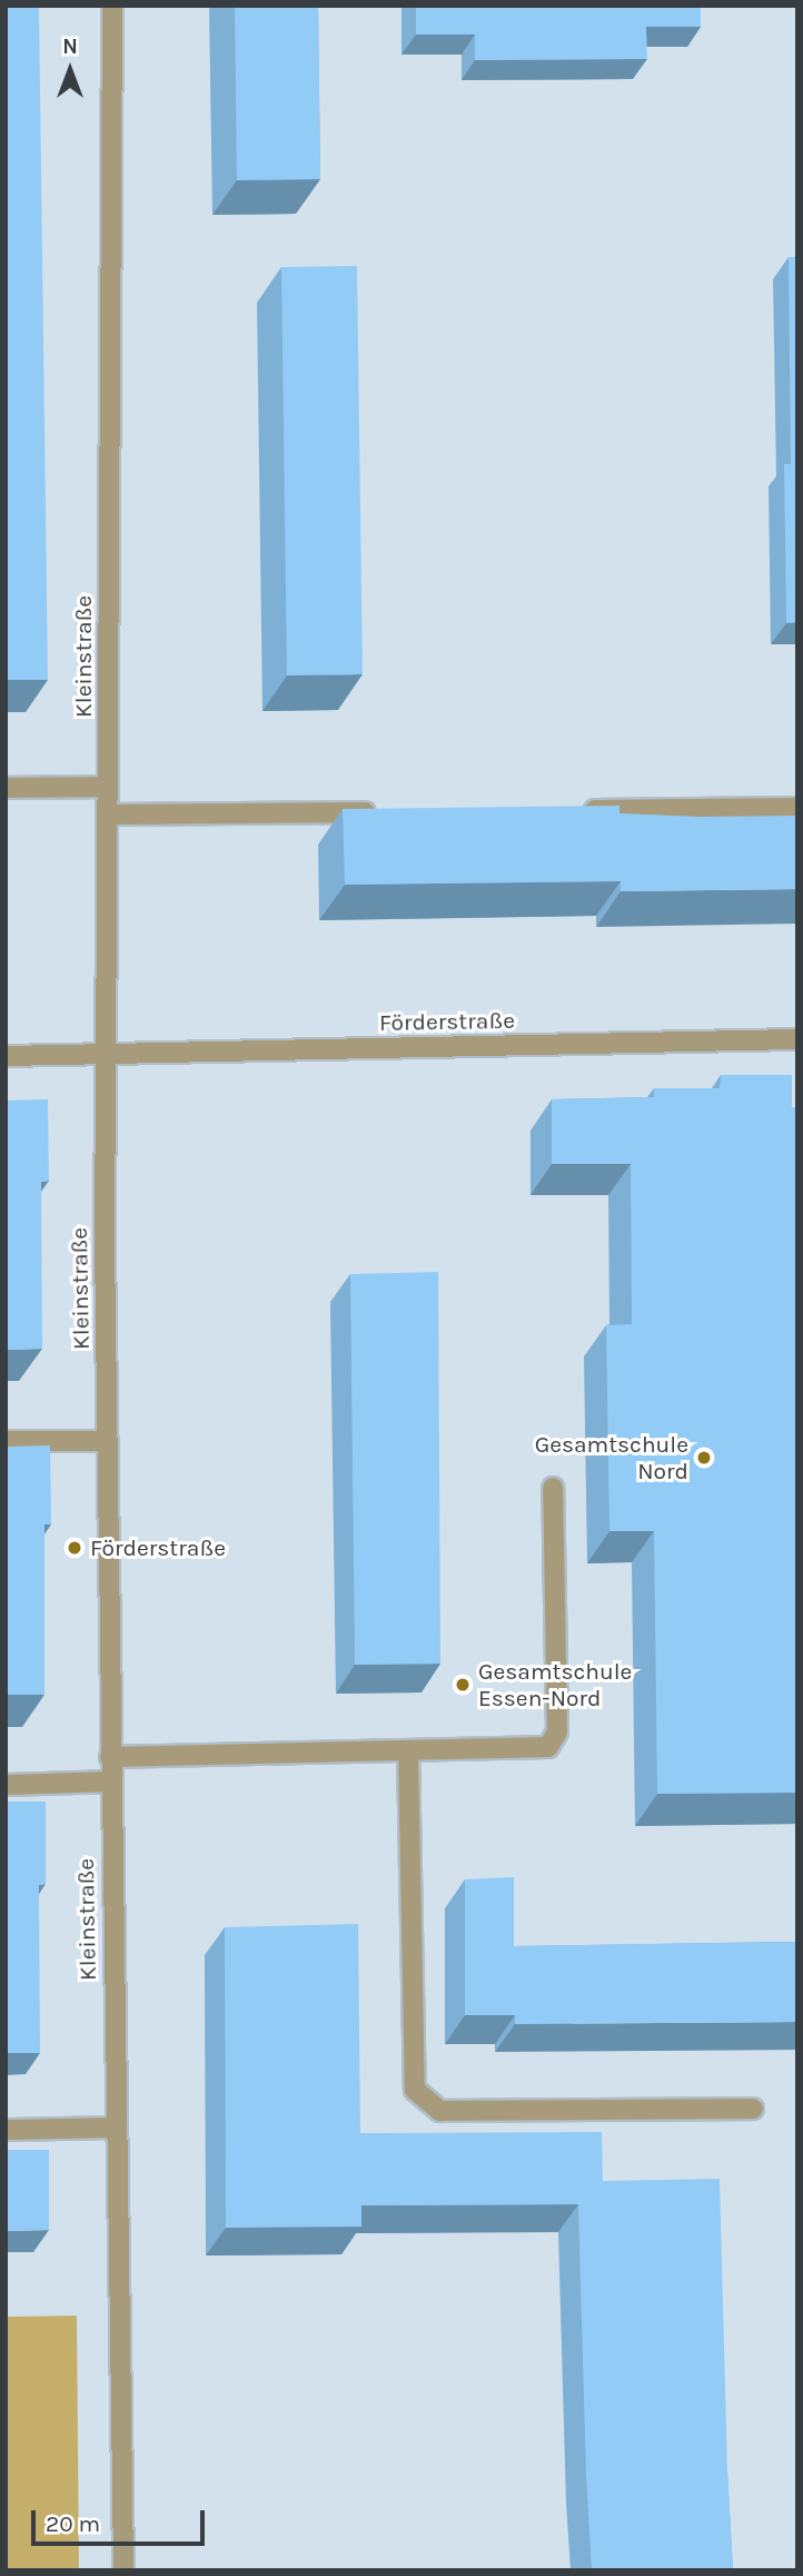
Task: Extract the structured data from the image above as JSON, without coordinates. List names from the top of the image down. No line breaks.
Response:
{"streets":{"street":["Kleinstraße","Förderstraße"]},"crossings":[["Kleinstraße","Förderstraße"]],"places":["Gesamtschule Nord","Förderstraße","Gesamtschule Essen-Nord"],"scale_bar":"20 m","north":"top"}
